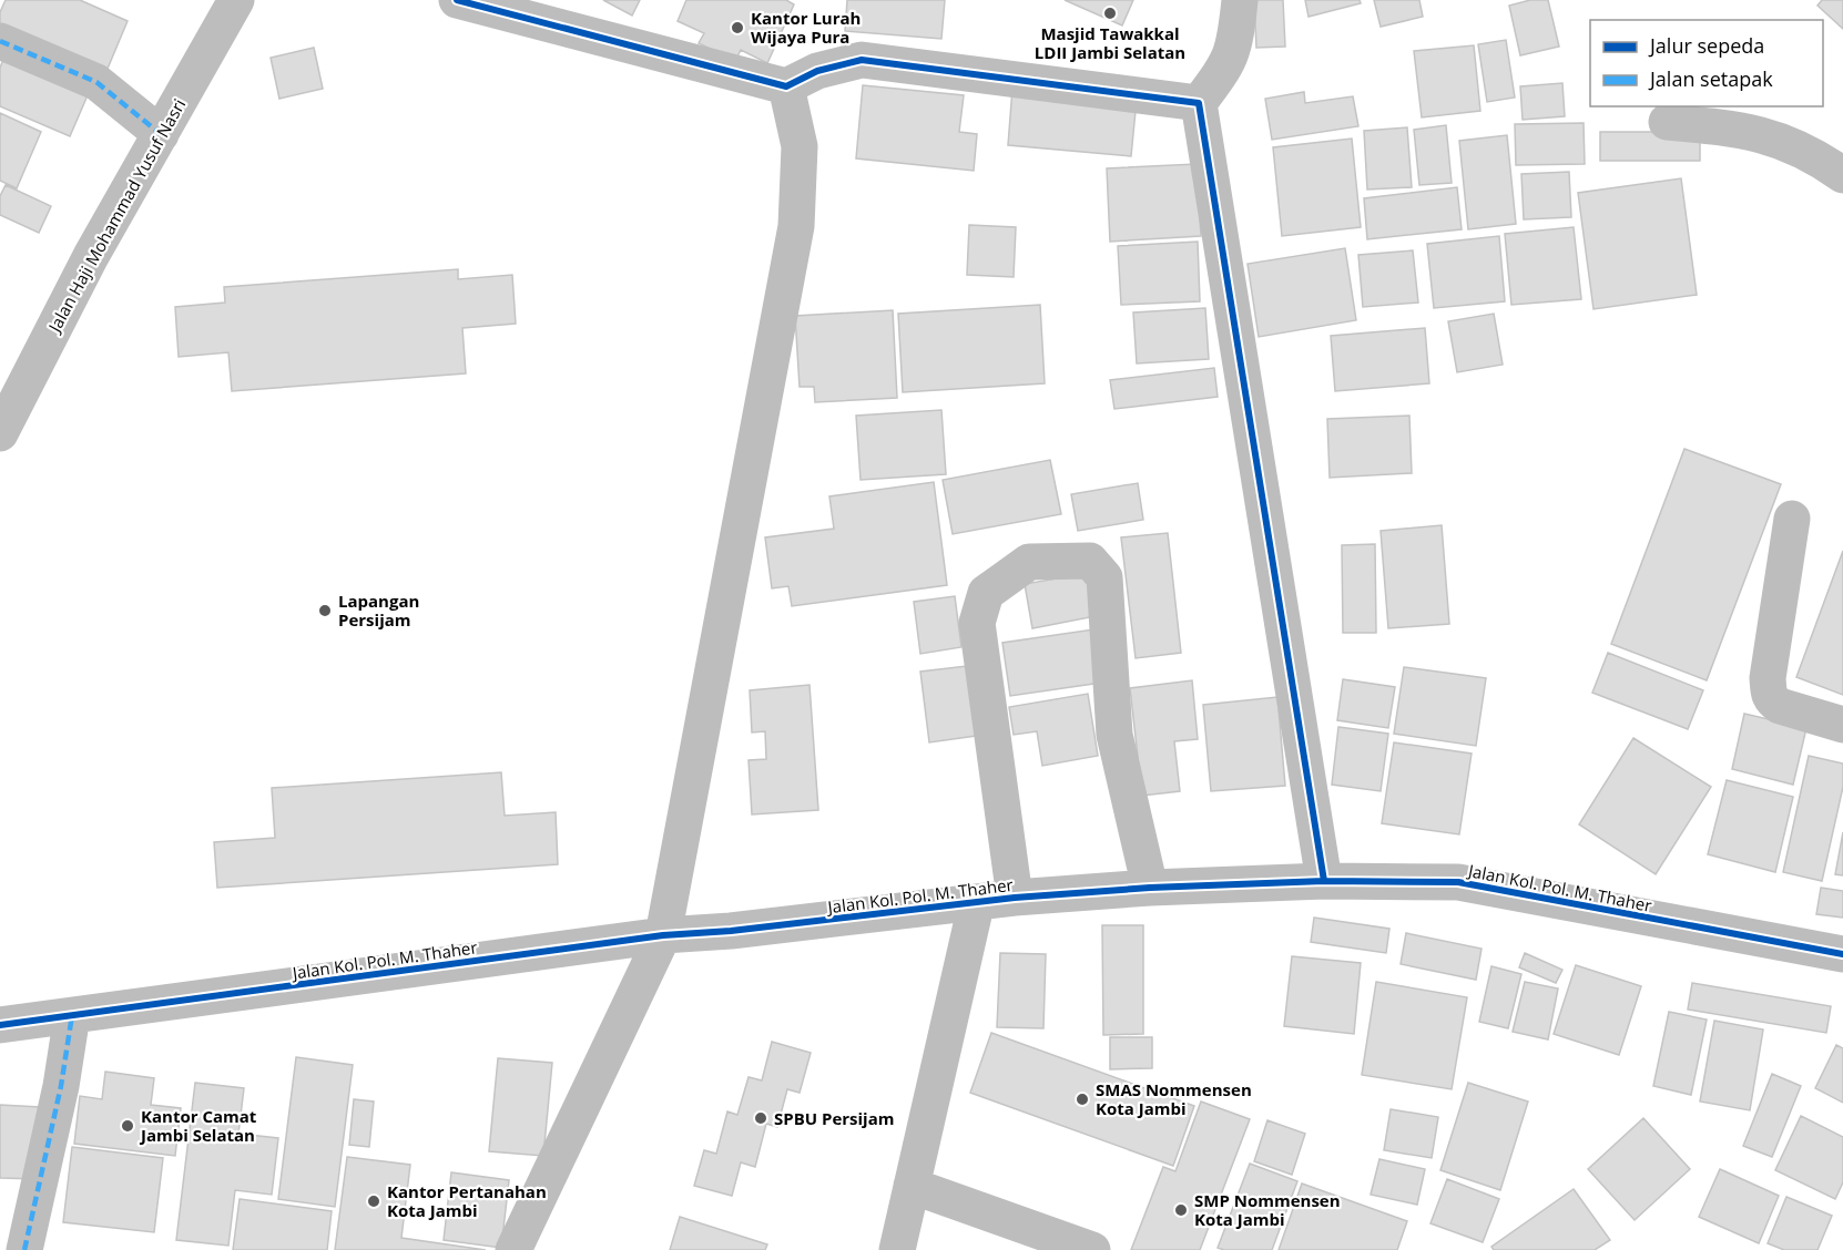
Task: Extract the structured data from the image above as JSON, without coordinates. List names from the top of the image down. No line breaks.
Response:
{"streets":{"street":["Jalan Haji Mohammad Yusuf Nasri","Jalan Kol. Pol. M. Thaher"]},"places":["Masjid Tawakkal LDII Jambi Selatan","Kantor Lurah Wijaya Pura","Lapangan Persijam","SMAS Nommensen Kota Jambi","SPBU Persijam","Kantor Camat Jambi Selatan","Kantor Pertanahan Kota Jambi","SMP Nommensen Kota Jambi"],"legend":["Jalur sepeda","Jalan setapak"]}
